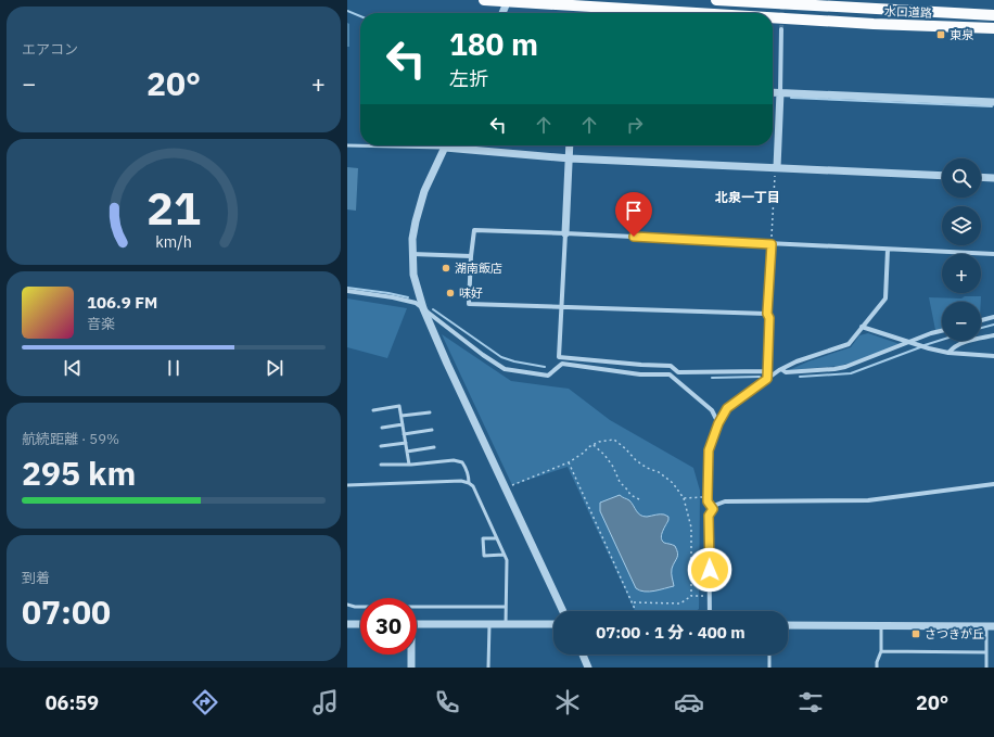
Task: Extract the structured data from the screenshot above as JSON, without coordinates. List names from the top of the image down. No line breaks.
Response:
{"streets":{"highway":["水口道路"]},"districts":["北泉一丁目"],"places":{"transit":["東泉","さつきが丘"],"other":["湖南飯店","味好"]},"page":{"tile":["エアコン",["航続距離 · 59%","295 km"],["到着","07:00"]],"turn":["180 m","左折"],"heat":["−","20°","+"],"map_buttons":["+","−"],"song":["106.9 FM","音楽"],"limit":"30","trip":"07:00 · 1 分 · 400 m","tabs":["06:59","20°"],"gauge":["21","km/h"]}}
